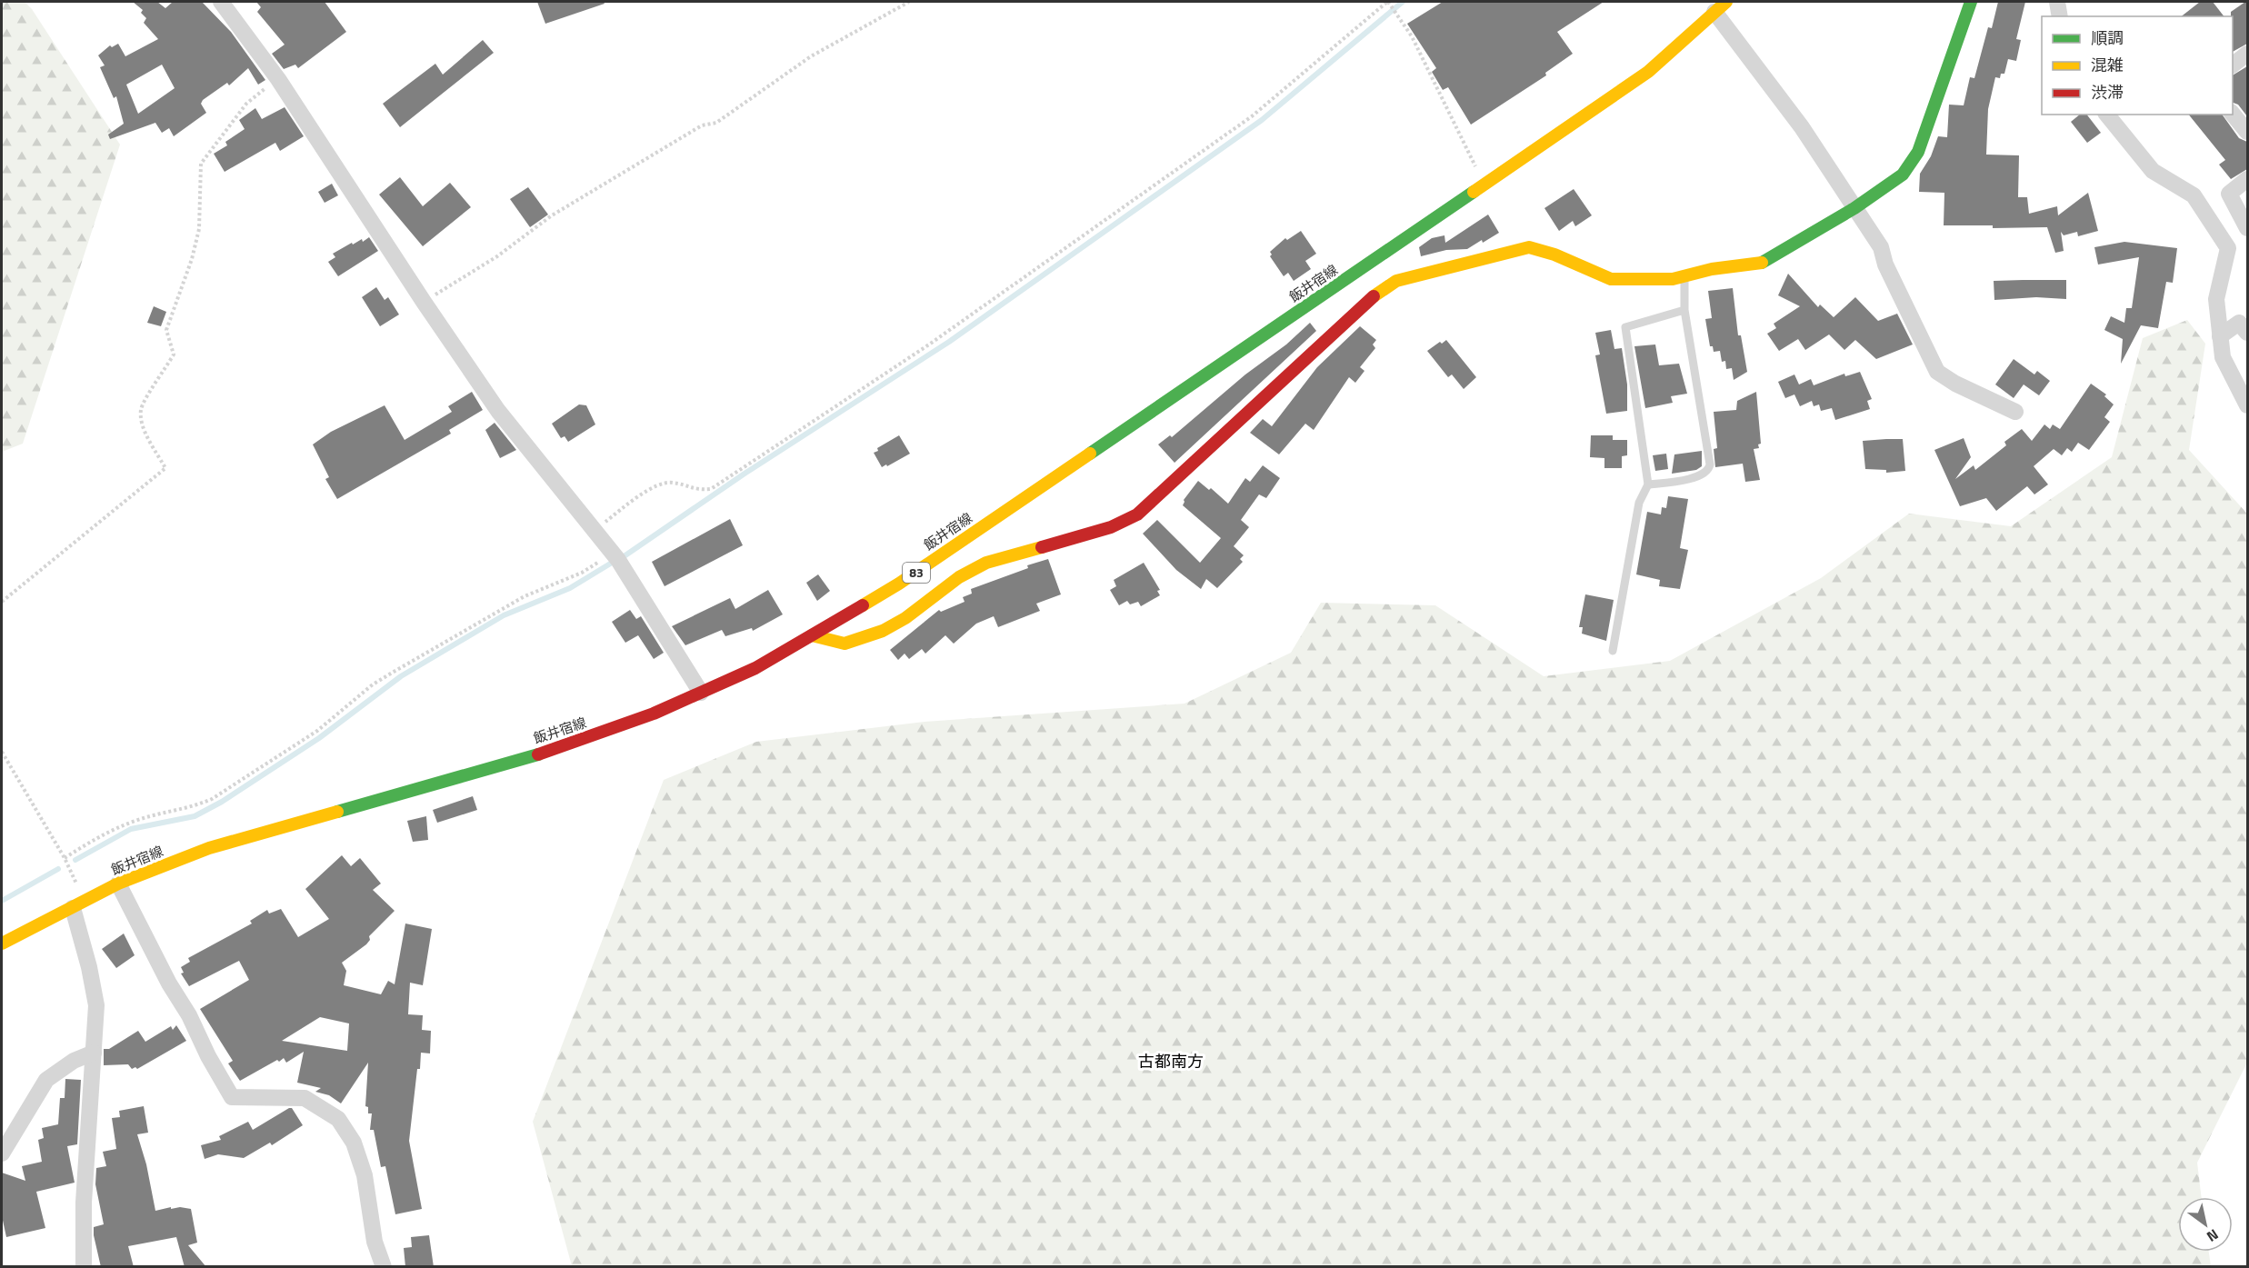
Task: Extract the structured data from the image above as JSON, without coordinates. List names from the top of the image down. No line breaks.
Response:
{"streets":{"main road":["飯井宿線","83"]},"districts":["古都南方"],"legend":["順調","混雑","渋滞"],"north":"bottom right"}
